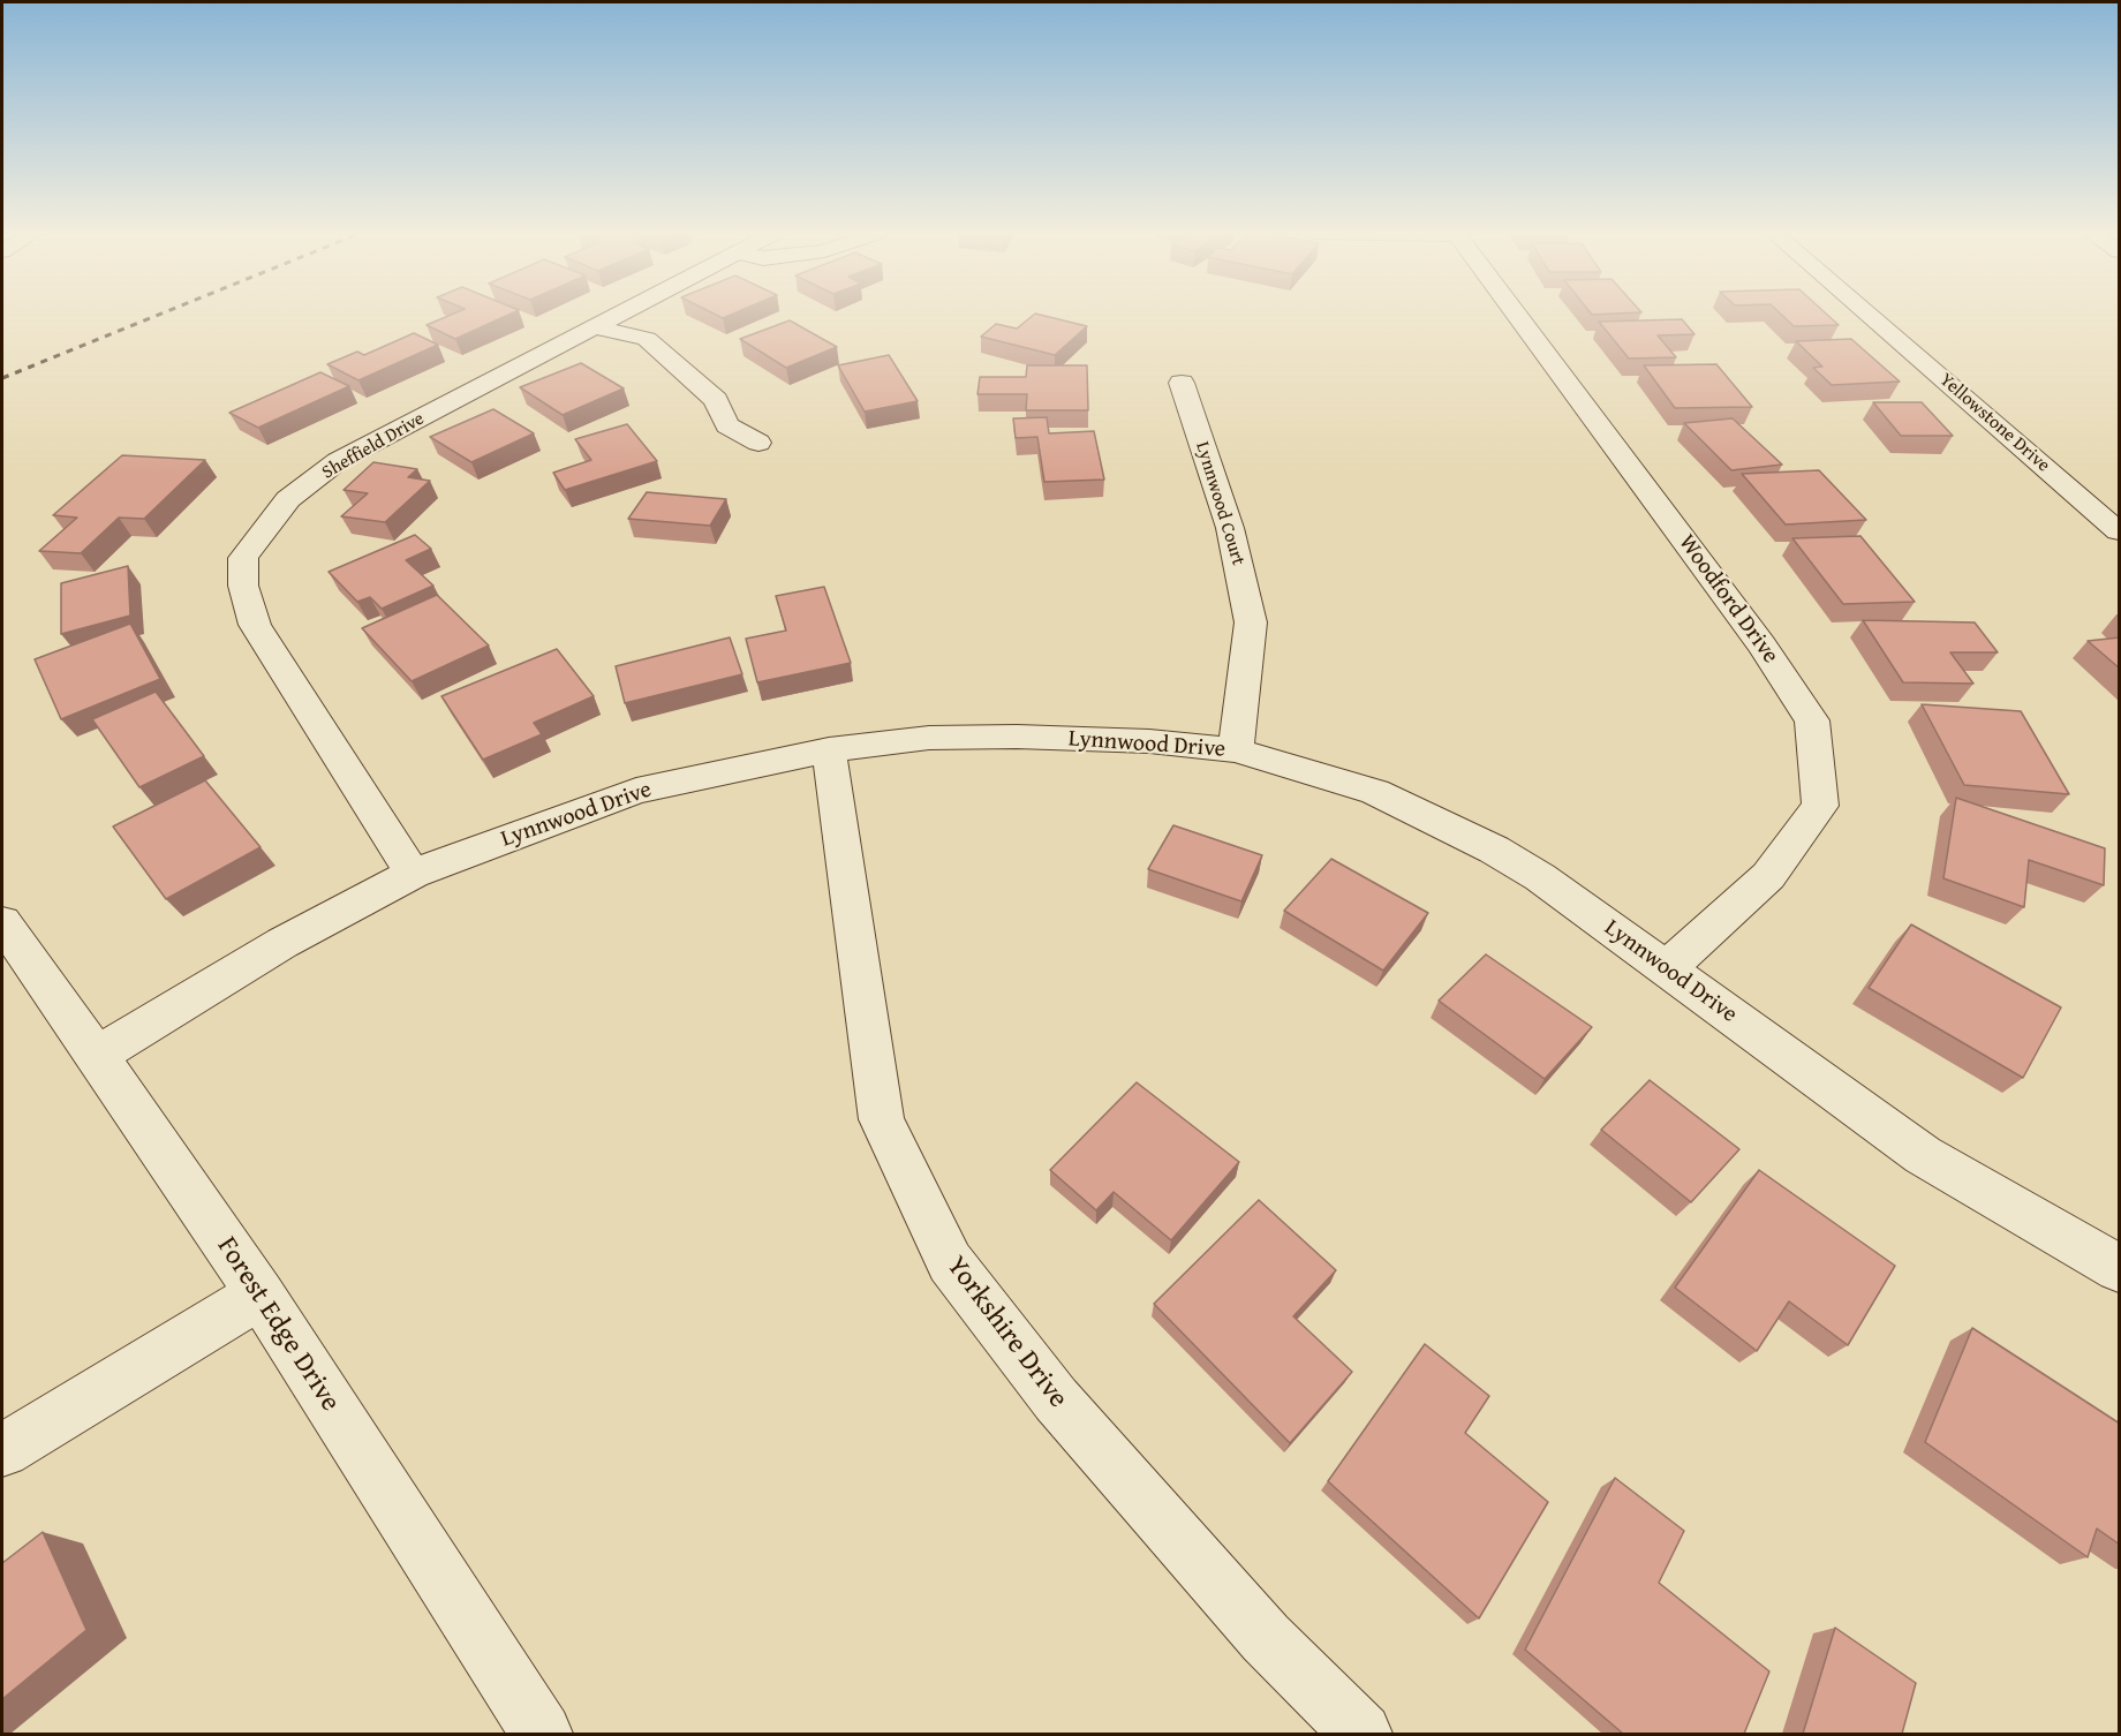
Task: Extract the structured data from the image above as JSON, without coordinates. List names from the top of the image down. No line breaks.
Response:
{"streets":{"street":["Yellowstone Drive","Sheffield Drive","Lynnwood Court","Woodford Drive","Lynnwood Drive","Forest Edge Drive","Yorkshire Drive"]},"crossings":[["Sheffield Drive","Lynnwood Drive"],["Lynnwood Court","Lynnwood Drive"],["Woodford Drive","Lynnwood Drive"],["Lynnwood Drive","Forest Edge Drive"],["Lynnwood Drive","Yorkshire Drive"]]}
